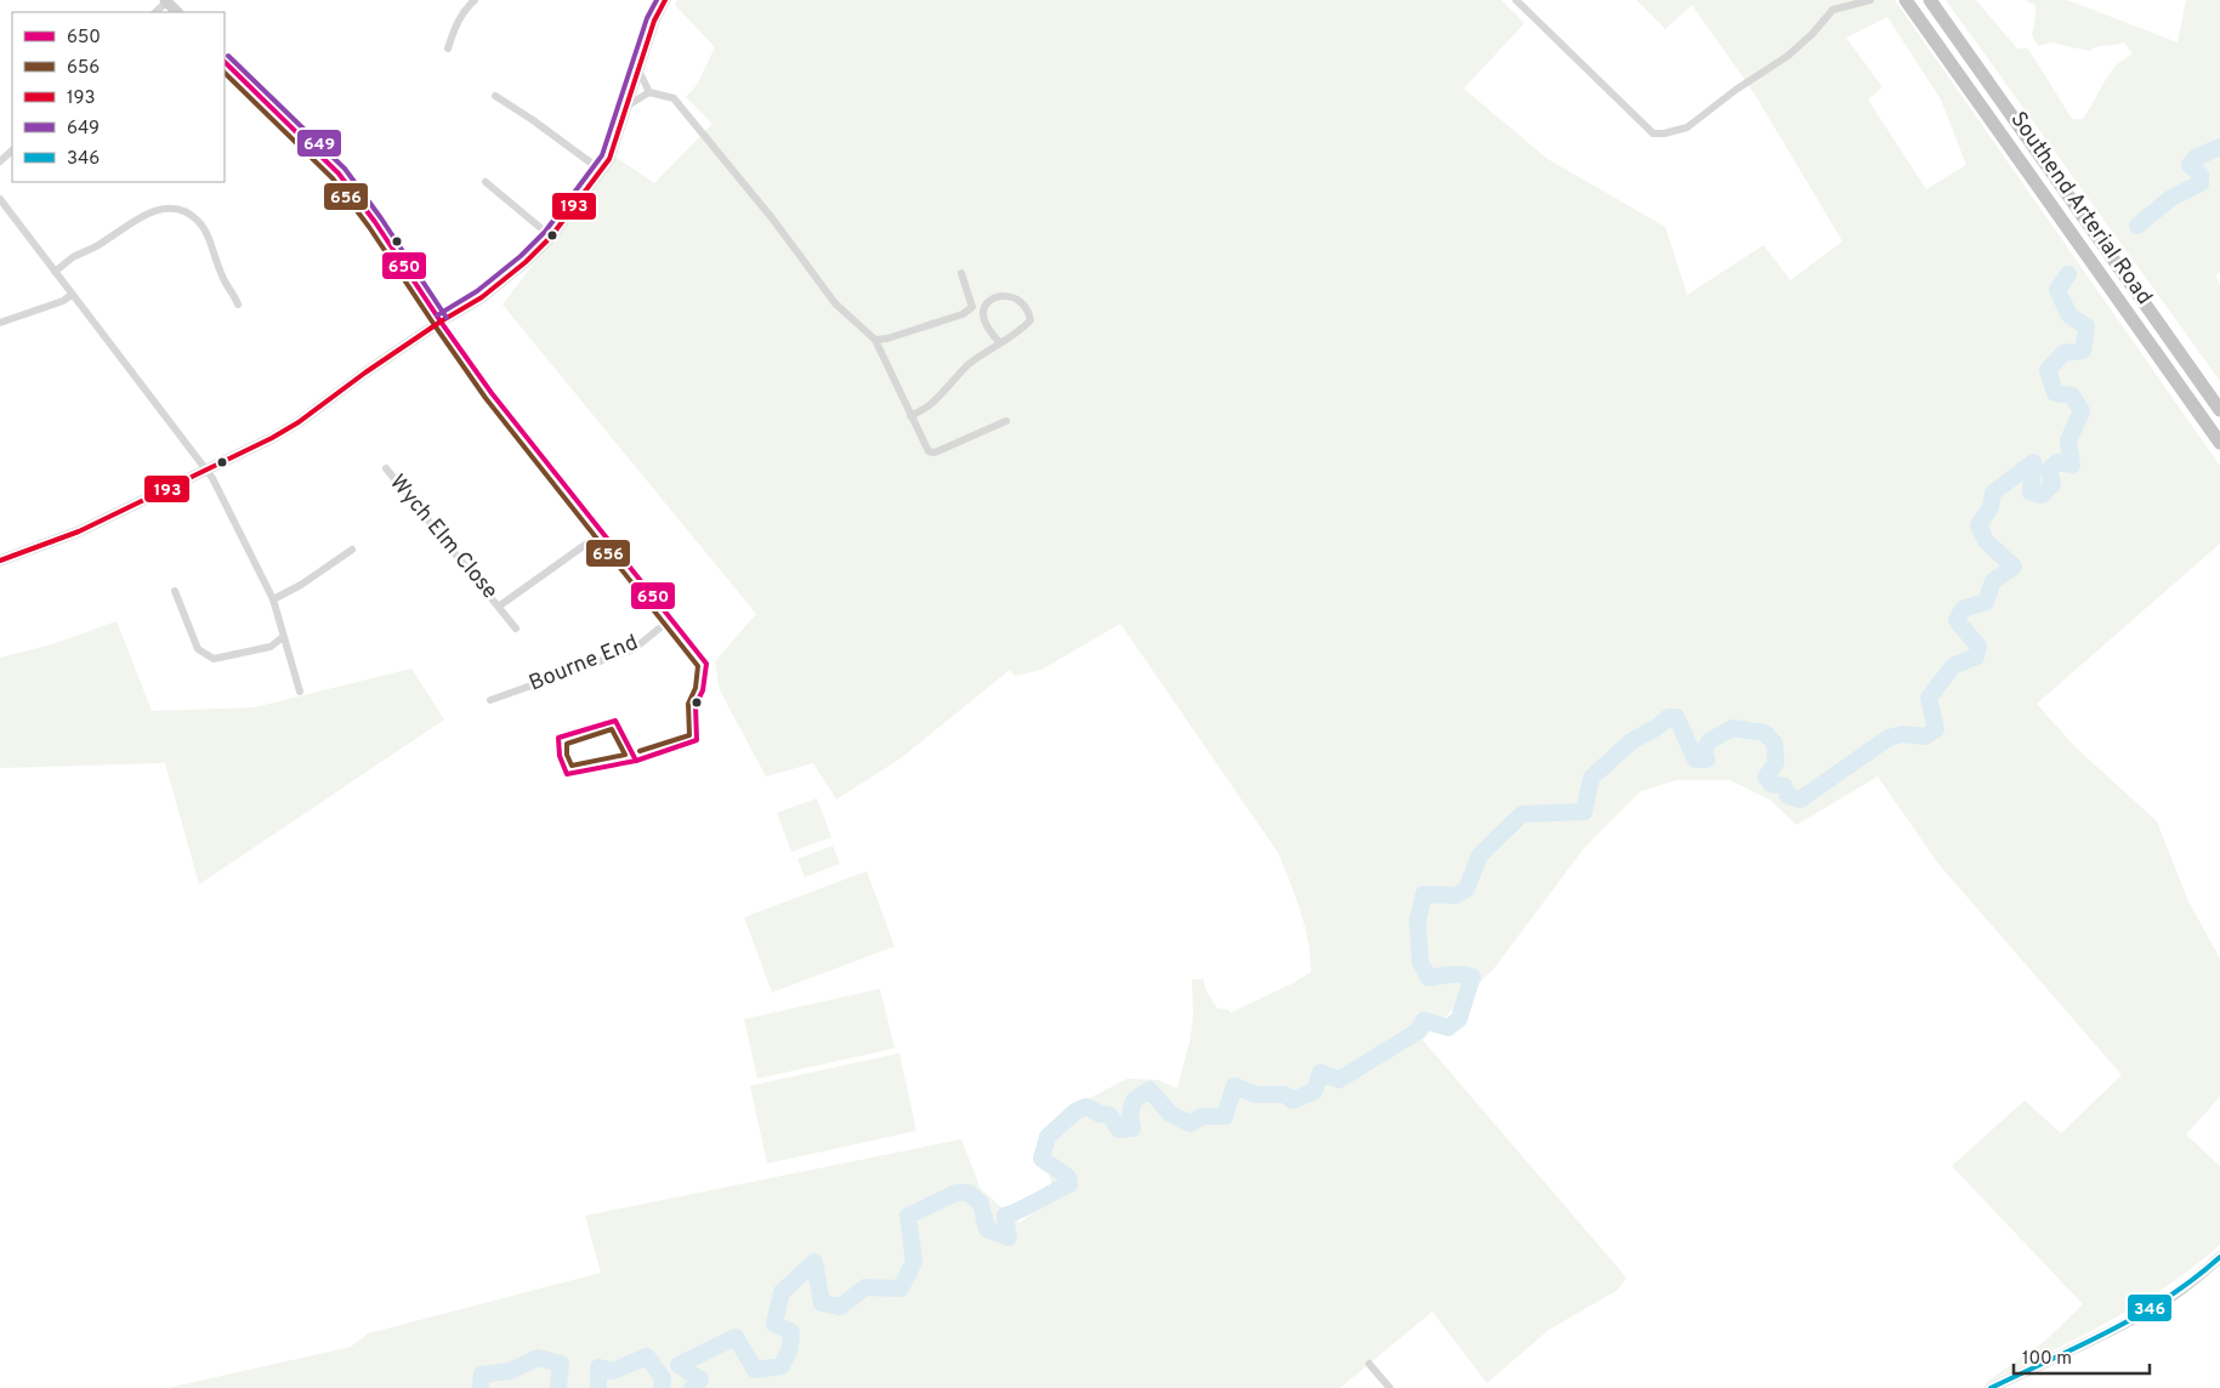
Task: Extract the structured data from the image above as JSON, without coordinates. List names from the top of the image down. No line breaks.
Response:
{"streets":{"highway":["Southend Arterial Road"],"street":["Wych Elm Close","Bourne End"]},"lines":["transit line 193","transit line 649","transit line 650","transit line 656","transit line 346"],"legend":["650","656","193","649","346"],"scale_bar":"100 m"}
